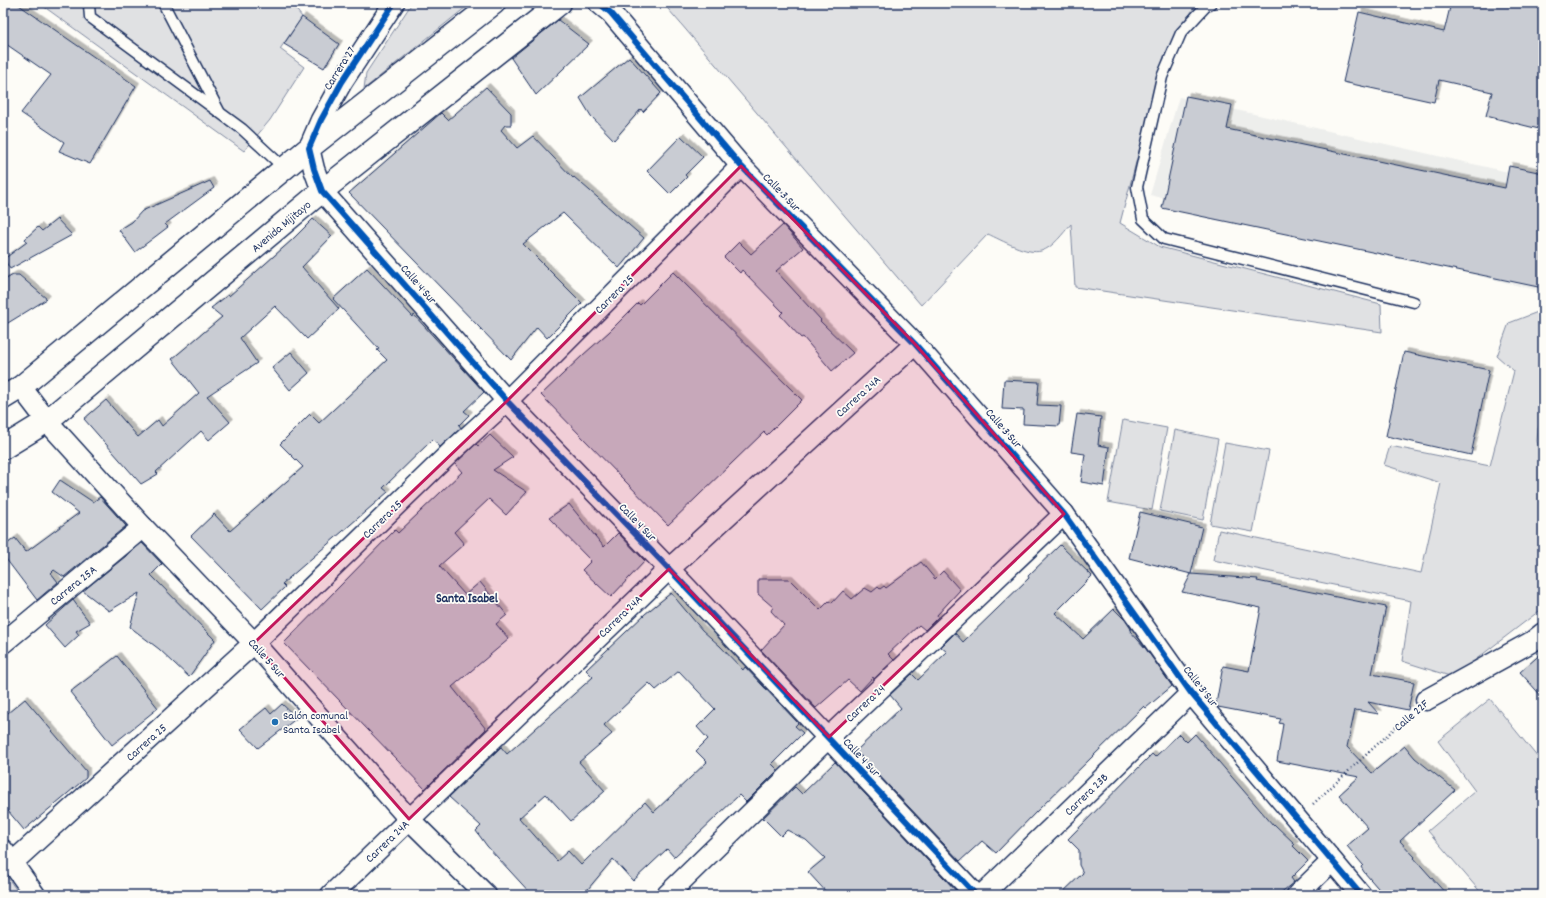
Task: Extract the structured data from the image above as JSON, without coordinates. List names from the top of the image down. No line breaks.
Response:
{"streets":{"main road":["Avenida Mijitayo"],"street":["Carrera 27","Calle 3 Sur","Calle 4 Sur","Carrera 25","Carrera 24A","Carrera 25A","Calle 5 Sur","Carrera 24","Calle 22F","Carrera 23B"]},"crossings":[["Carrera 27","Calle 4 Sur"],["Calle 3 Sur","Carrera 25"],["Calle 3 Sur","Carrera 24A"],["Calle 3 Sur","Carrera 24"],["Calle 3 Sur","Calle 22F"],["Calle 3 Sur","Carrera 23B"],["Avenida Mijitayo","Calle 4 Sur"],["Avenida Mijitayo","Calle 5 Sur"],["Calle 4 Sur","Carrera 25"],["Calle 4 Sur","Carrera 24A"],["Calle 4 Sur","Carrera 24"],["Carrera 25","Calle 5 Sur"],["Carrera 24A","Calle 5 Sur"],["Carrera 25A","Calle 5 Sur"]],"districts":["Santa Isabel"],"places":["Salón comunal Santa Isabel"]}
